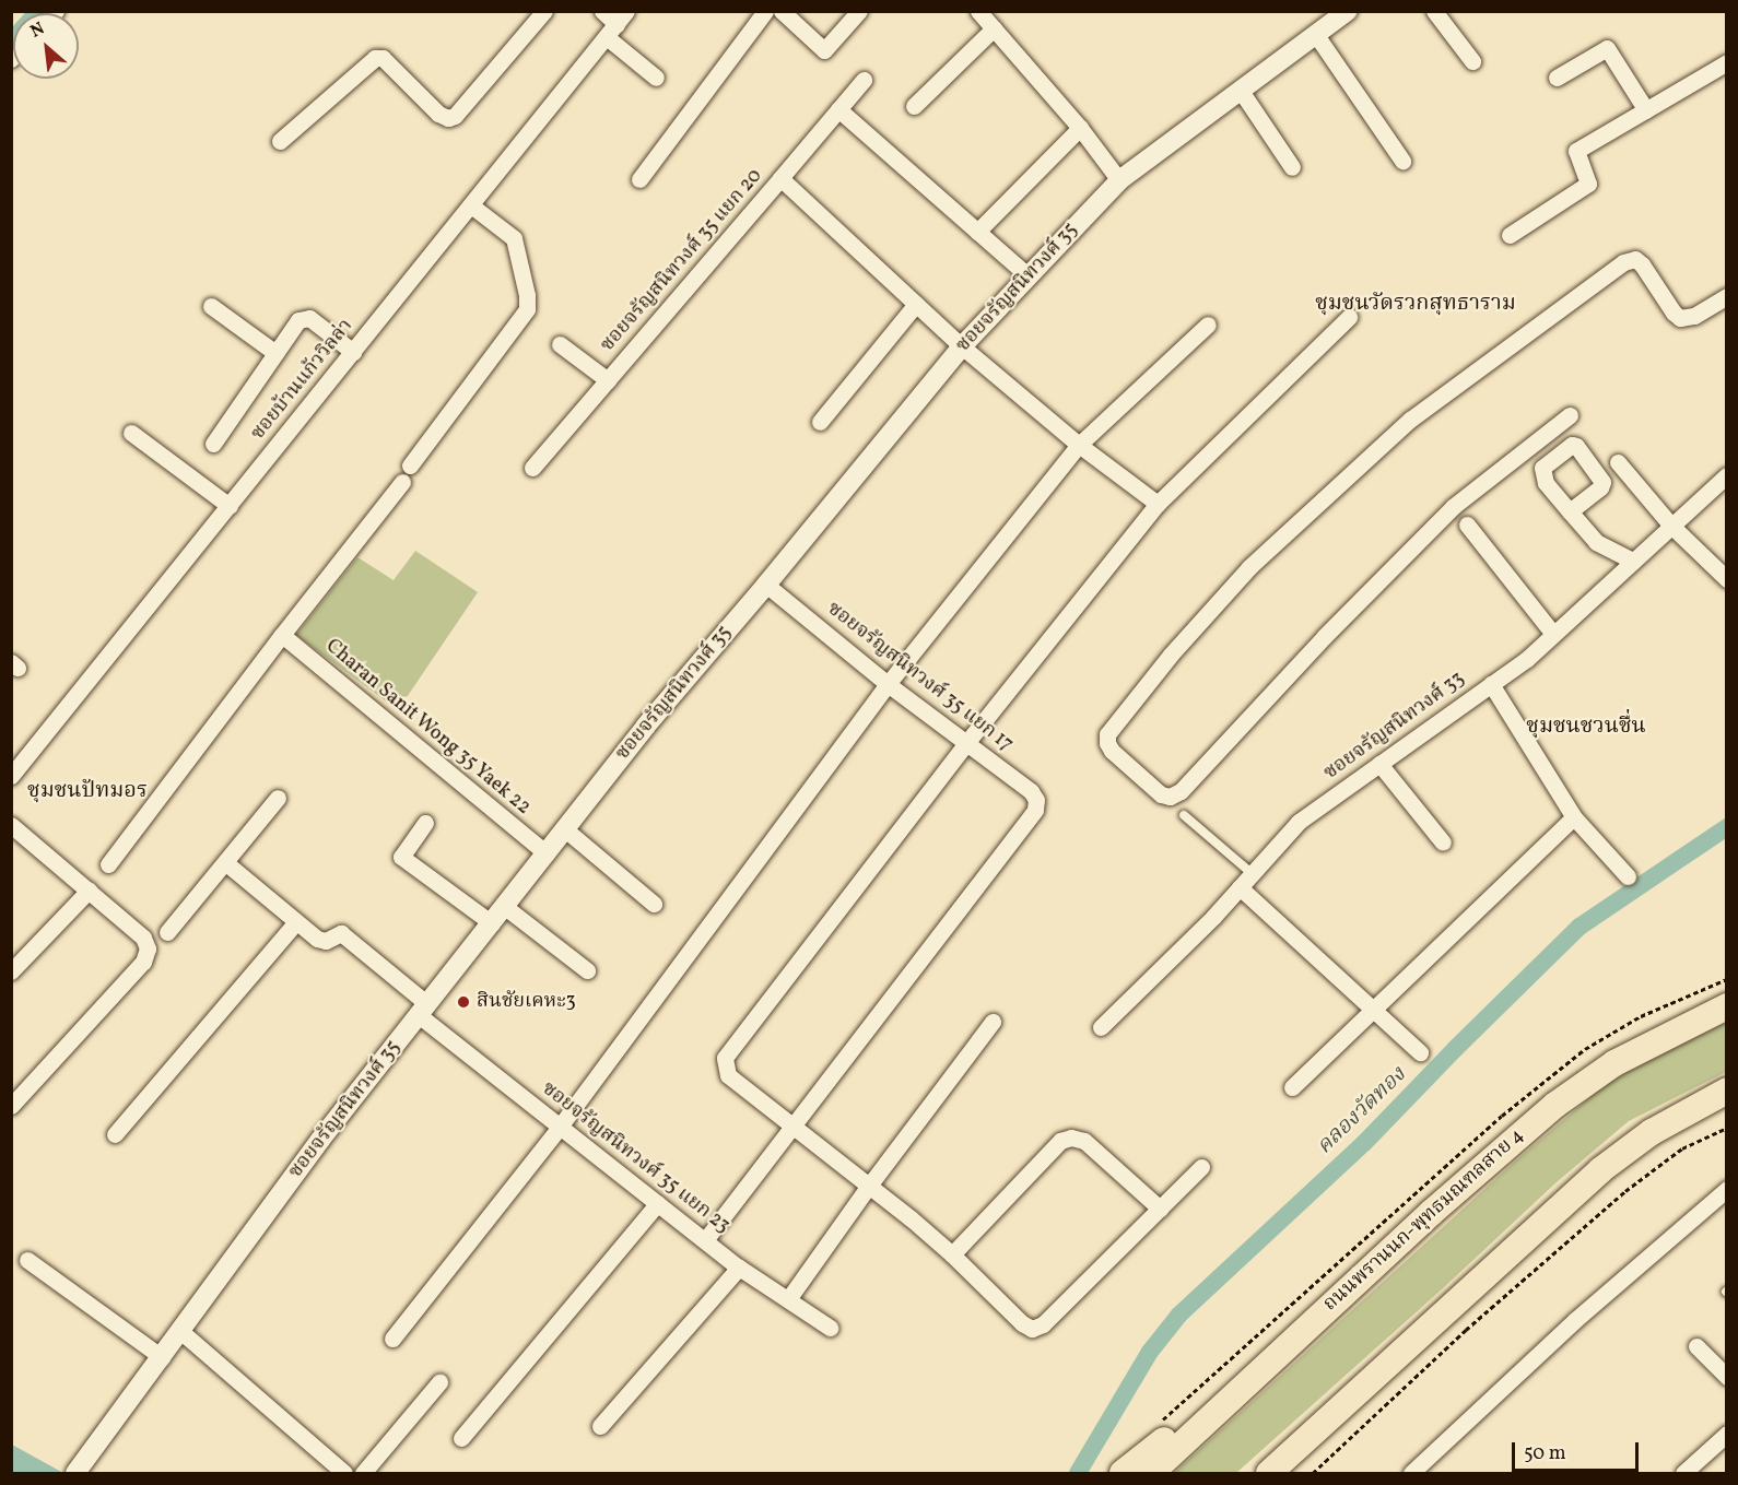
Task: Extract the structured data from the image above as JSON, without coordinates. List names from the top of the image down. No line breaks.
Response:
{"streets":{"main road":["ถนนพรานนก-พุทธมณฑลสาย 4"],"street":["ซอยจรัญสนิทวงศ์ 35 แยก 20","ซอยจรัญสนิทวงศ์ 35","ซอยบ้านแก้ววิลล่า","ซอยจรัญสนิทวงศ์ 35 แยก 17","ซอยจรัญสนิทวงศ์ 33","Charan Sanit Wong 35 Yaek 22","ซอยจรัญสนิทวงศ์ 35 แยก 23"]},"crossings":[["ซอยจรัญสนิทวงศ์ 35 แยก 20","ซอยจรัญสนิทวงศ์ 35"],["ซอยจรัญสนิทวงศ์ 35","ซอยจรัญสนิทวงศ์ 35 แยก 17"],["ซอยจรัญสนิทวงศ์ 35","Charan Sanit Wong 35 Yaek 22"],["ซอยจรัญสนิทวงศ์ 35","ซอยจรัญสนิทวงศ์ 35 แยก 23"]],"districts":["ชุมชนวัดรวกสุทธาราม","ชุมชนชวนชื่น","ชุมชนปัทมอร"],"water":["คลองวัดทอง"],"places":["สินชัยเคหะ3"],"scale_bar":"50 m","north":"top left"}
